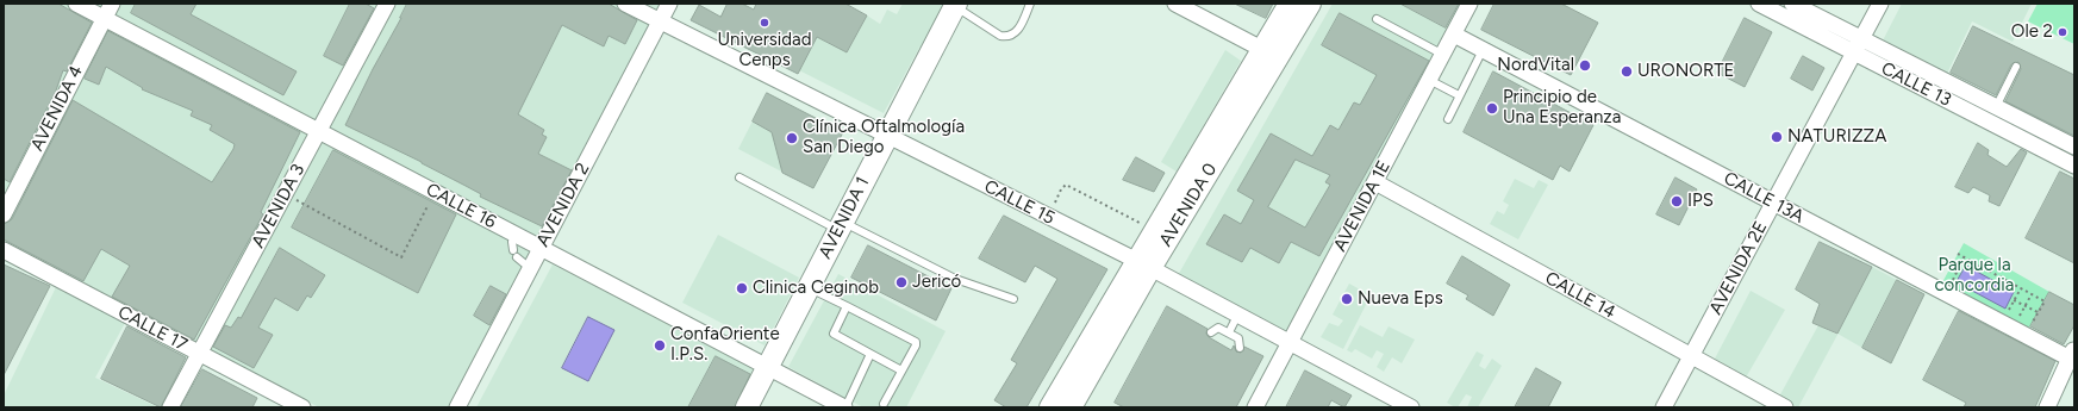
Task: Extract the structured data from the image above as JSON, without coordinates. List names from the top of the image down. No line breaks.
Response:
{"streets":{"street":["CALLE 13","AVENIDA 4","CALLE 13A","CALLE 15","AVENIDA 2","AVENIDA 0","AVENIDA 3","CALLE 16","AVENIDA 1E","AVENIDA 1","AVENIDA 2E","CALLE 14","CALLE 17"]},"crossings":[["CALLE 13","AVENIDA 2E"],["AVENIDA 4","CALLE 16"],["CALLE 13A","AVENIDA 1E"],["CALLE 13A","AVENIDA 2E"],["CALLE 15","AVENIDA 2"],["CALLE 15","AVENIDA 0"],["CALLE 15","AVENIDA 1E"],["CALLE 15","AVENIDA 1"],["AVENIDA 2","CALLE 16"],["AVENIDA 3","CALLE 16"],["AVENIDA 3","CALLE 17"],["CALLE 16","AVENIDA 1"],["AVENIDA 1E","CALLE 14"],["AVENIDA 2E","CALLE 14"]],"parks":["Parque la concordia"],"places":["Universidad Cenps","Ole 2","NordVital","URONORTE","Principio de Una Esperanza","NATURIZZA","Clínica Oftalmología San Diego","IPS","Jericó","Clinica Ceginob","Nueva Eps","ConfaOriente I.P.S."]}
